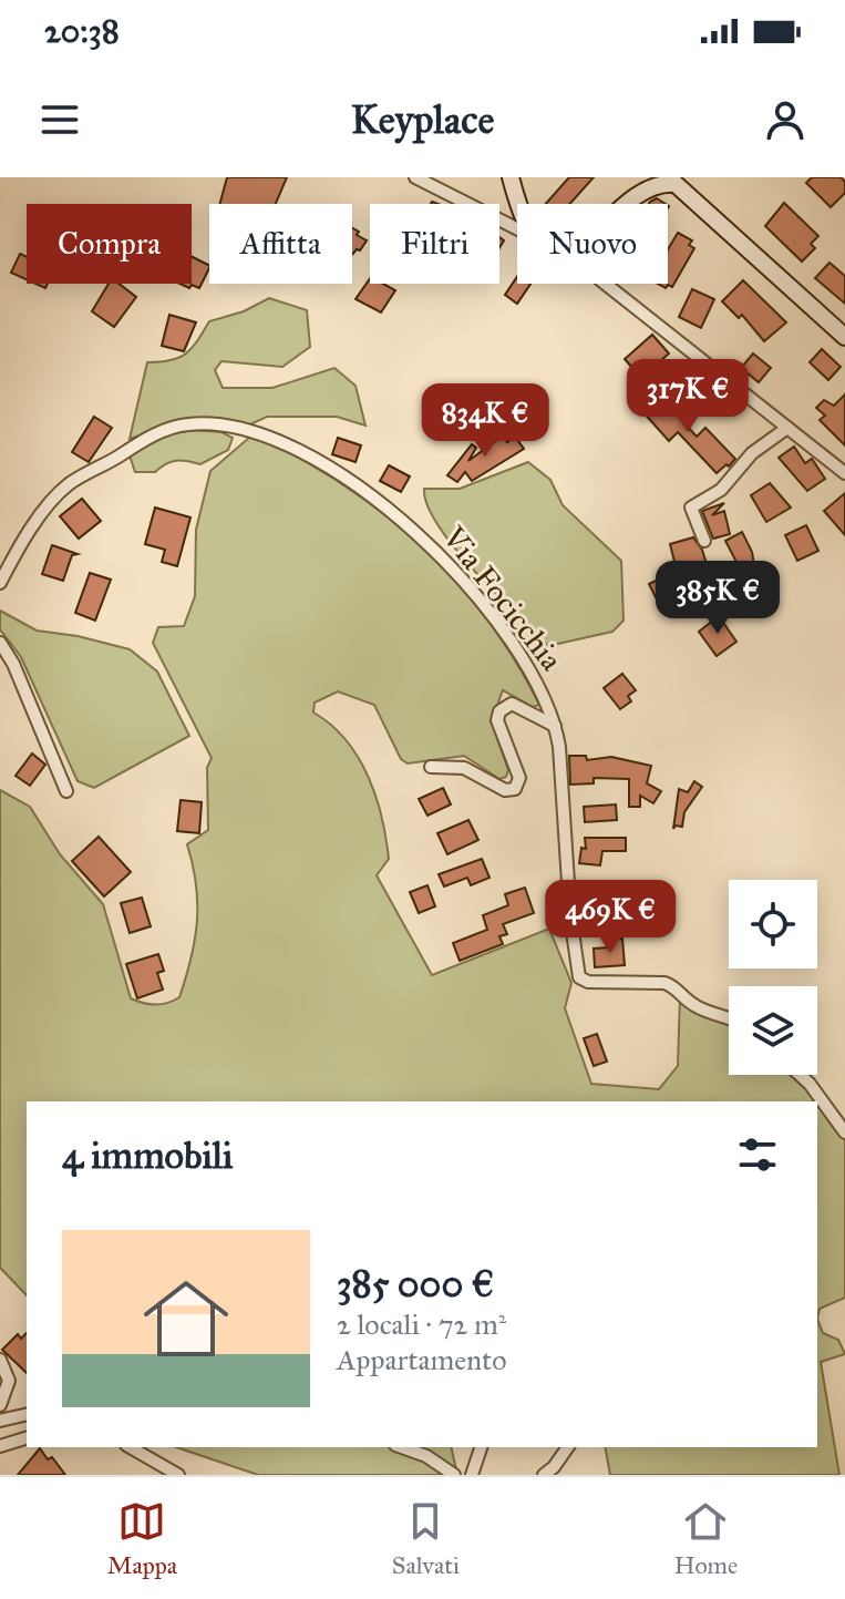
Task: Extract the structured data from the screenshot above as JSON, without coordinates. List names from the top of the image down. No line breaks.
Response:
{"streets":{"street":["Via Focicchia"]},"page":{"status":"20:38","header":"Keyplace","chip":["Compra","Affitta","Filtri","Nuovo"],"price":["317K €","834K €","385K €","469K €"],"heading":"4 immobili","list":[{"name":"385 000 €","note":"2 locali · 72 m² · Appartamento"}],"tabs":["Mappa","Salvati","Home"]}}
